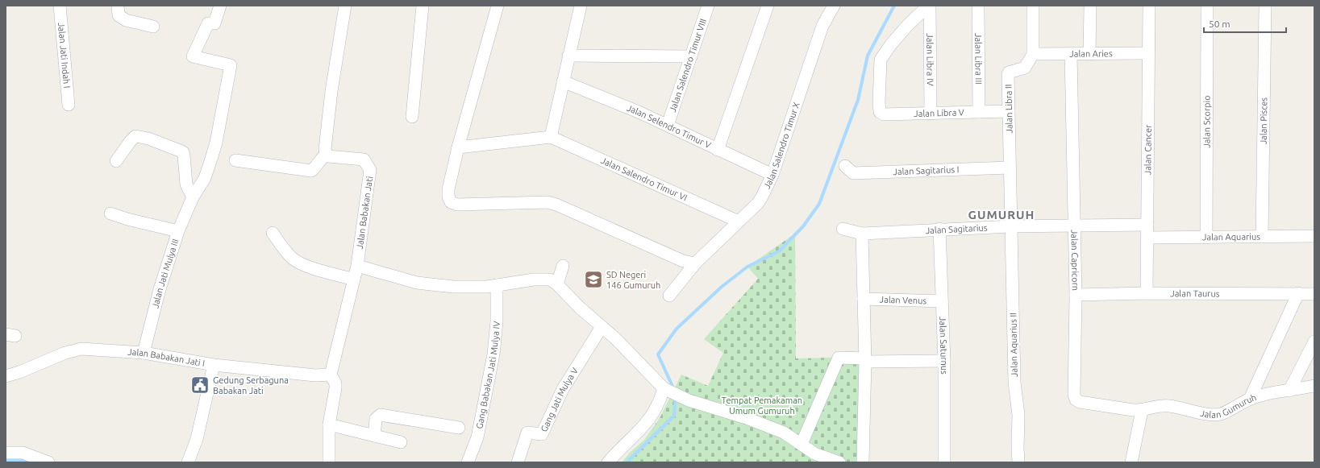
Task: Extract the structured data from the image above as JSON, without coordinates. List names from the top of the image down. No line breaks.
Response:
{"streets":{"street":["Jalan Aries","Jalan Jati Indah I","Jalan Libra III","Jalan Libra IV","Jalan Salendro Timur VIII","Jalan Libra II","Jalan Libra V","Jalan Pisces","Jalan Scorpio","Jalan Selendro Timur V","Jalan Salendro Timur X","Jalan Cancer","Jalan Sagitarius I","Jalan Salendro Timur VI","Jalan Babakan Jati","Jalan Sagitarius","Jalan Aquarius","Jalan Capricorn","Jalan Jati Mulya III","Jalan Taurus","Jalan Venus","Jalan Aquarius II","Jalan Saturnus","Jalan Babakan Jati I","Gang Babakan Jati Mulya IV","Gang Jati Mulya V","Jalan Gumuruh"]},"crossings":[["Jalan Aries","Jalan Libra II"],["Jalan Aries","Jalan Cancer"],["Jalan Aries","Jalan Capricorn"],["Jalan Libra III","Jalan Libra V"],["Jalan Libra IV","Jalan Libra V"],["Jalan Salendro Timur VIII","Jalan Selendro Timur V"],["Jalan Libra II","Jalan Libra V"],["Jalan Libra II","Jalan Sagitarius I"],["Jalan Libra II","Jalan Sagitarius"],["Jalan Libra II","Jalan Aquarius II"],["Jalan Pisces","Jalan Aquarius"],["Jalan Scorpio","Jalan Aquarius"],["Jalan Selendro Timur V","Jalan Salendro Timur X"],["Jalan Salendro Timur X","Jalan Salendro Timur VI"],["Jalan Cancer","Jalan Sagitarius"],["Jalan Cancer","Jalan Aquarius"],["Jalan Cancer","Jalan Taurus"],["Jalan Babakan Jati","Jalan Babakan Jati I"],["Jalan Sagitarius","Jalan Capricorn"],["Jalan Sagitarius","Jalan Aquarius II"],["Jalan Sagitarius","Jalan Saturnus"],["Jalan Capricorn","Jalan Taurus"],["Jalan Capricorn","Jalan Gumuruh"],["Jalan Jati Mulya III","Jalan Babakan Jati I"],["Jalan Venus","Jalan Saturnus"]],"districts":["GUMURUH"],"parks":["Tempat Pemakaman Umum Gumuruh"],"places":{"school or university":["SD Negeri 146 Gumuruh"],"public building":["Gedung Serbaguna Babakan Jati"]},"scale_bar":"50 m"}
